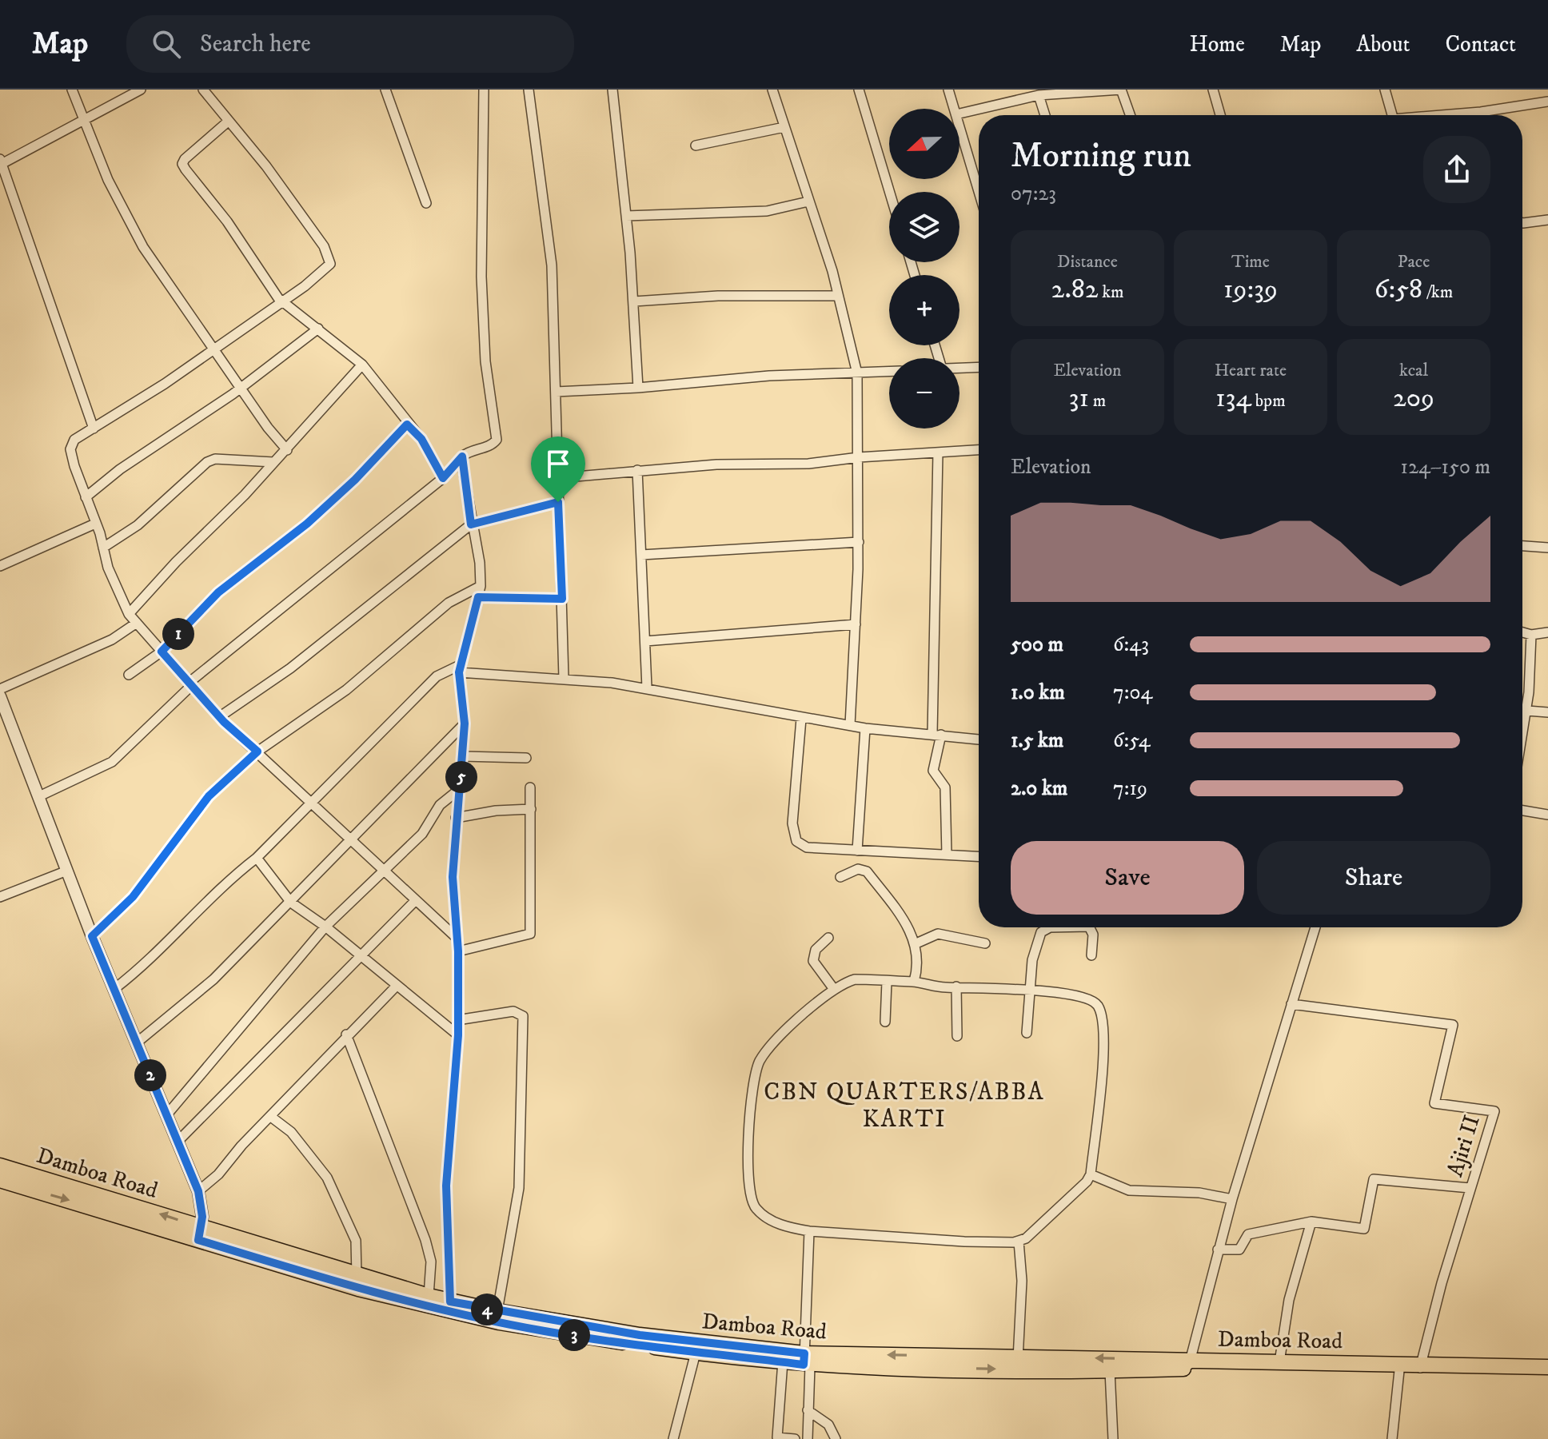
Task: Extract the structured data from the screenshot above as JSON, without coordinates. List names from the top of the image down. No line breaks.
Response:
{"streets":{"main road":["Damboa Road"],"street":["Ajiri II"]},"crossings":[["Ajiri II","Damboa Road"]],"districts":["CBN QUARTERS/ABBA KARTI"],"north":"left","page":{"header":"Map","search":"Search here","nav":["Home","Map","About","Contact"],"map_buttons":["+","−"],"heading":["Morning run","07:23"],"stats":[["Distance","2.82 km"],["Time","19:39"],["Pace","6:58 /km"],["Elevation","31 m"],["Heart rate","134 bpm"],["kcal","209"]],"chart":["Elevation","124–150 m"],"pins":["1","5","2","4","3"],"list":[{"name":"500 m","note":"6:43"},{"name":"1.0 km","note":"7:04"},{"name":"1.5 km","note":"6:54"},{"name":"2.0 km","note":"7:19"}],"buttons":["Save","Share"]}}
